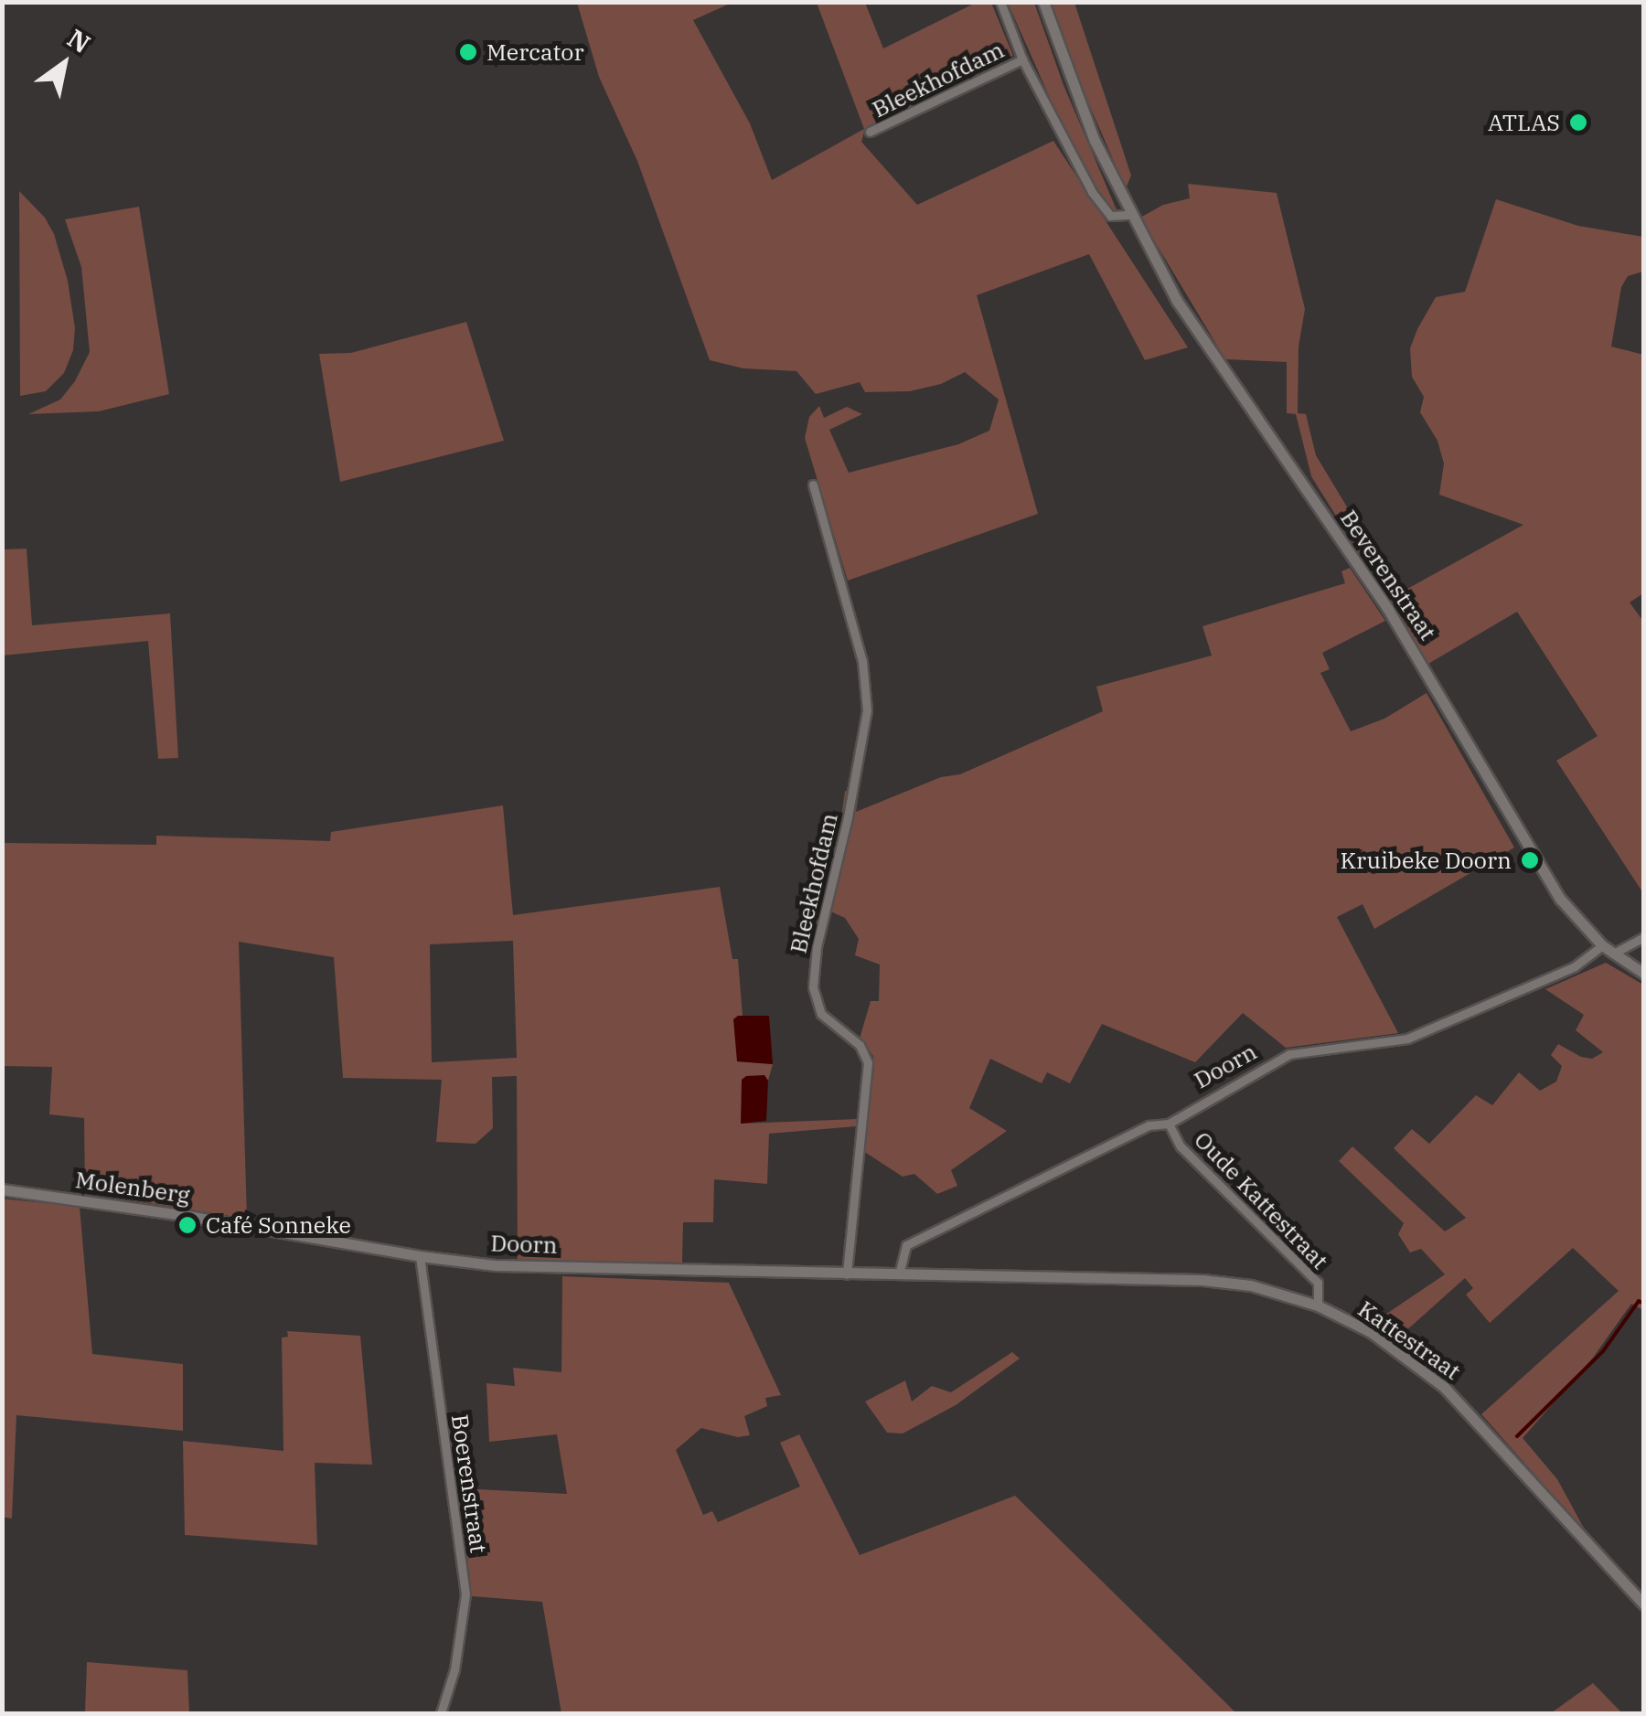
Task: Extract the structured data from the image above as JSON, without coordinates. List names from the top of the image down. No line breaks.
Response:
{"streets":{"street":["Bleekhofdam","Beverenstraat","Doorn","Molenberg","Oude Kattestraat","Kattestraat","Boerenstraat"]},"crossings":[["Bleekhofdam","Doorn"],["Bleekhofdam","Kattestraat"],["Beverenstraat","Doorn"],["Doorn","Molenberg"],["Doorn","Oude Kattestraat"],["Doorn","Kattestraat"],["Doorn","Boerenstraat"],["Molenberg","Boerenstraat"],["Oude Kattestraat","Kattestraat"]],"places":["Mercator","ATLAS","Kruibeke Doorn","Café Sonneke"],"north":"top right"}
